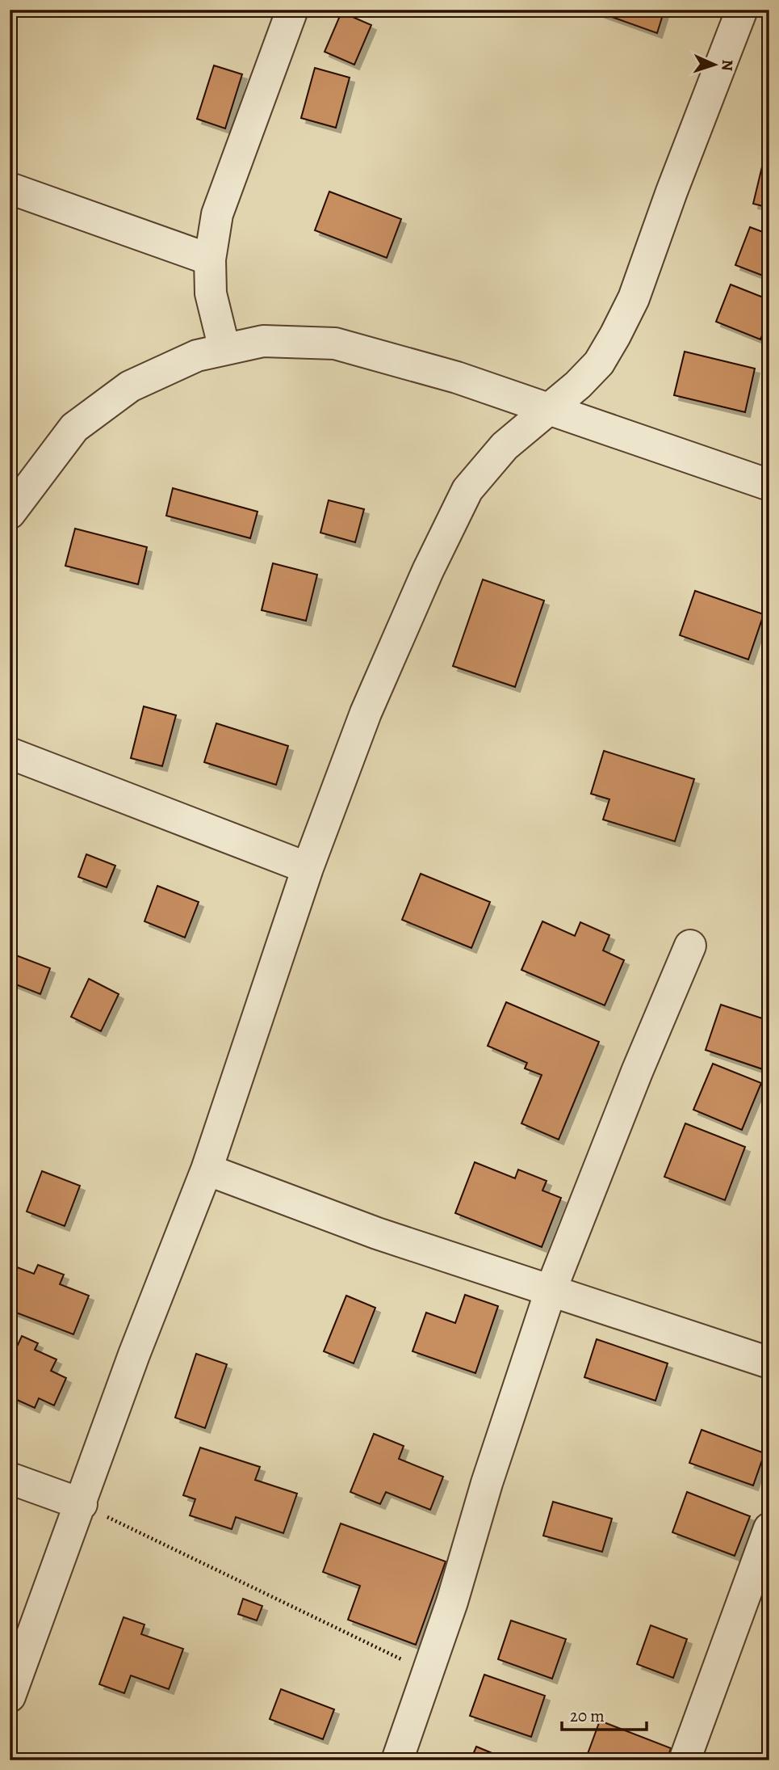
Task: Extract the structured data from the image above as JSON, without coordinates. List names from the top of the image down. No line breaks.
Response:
{"scale_bar":"20 m","north":"right"}
